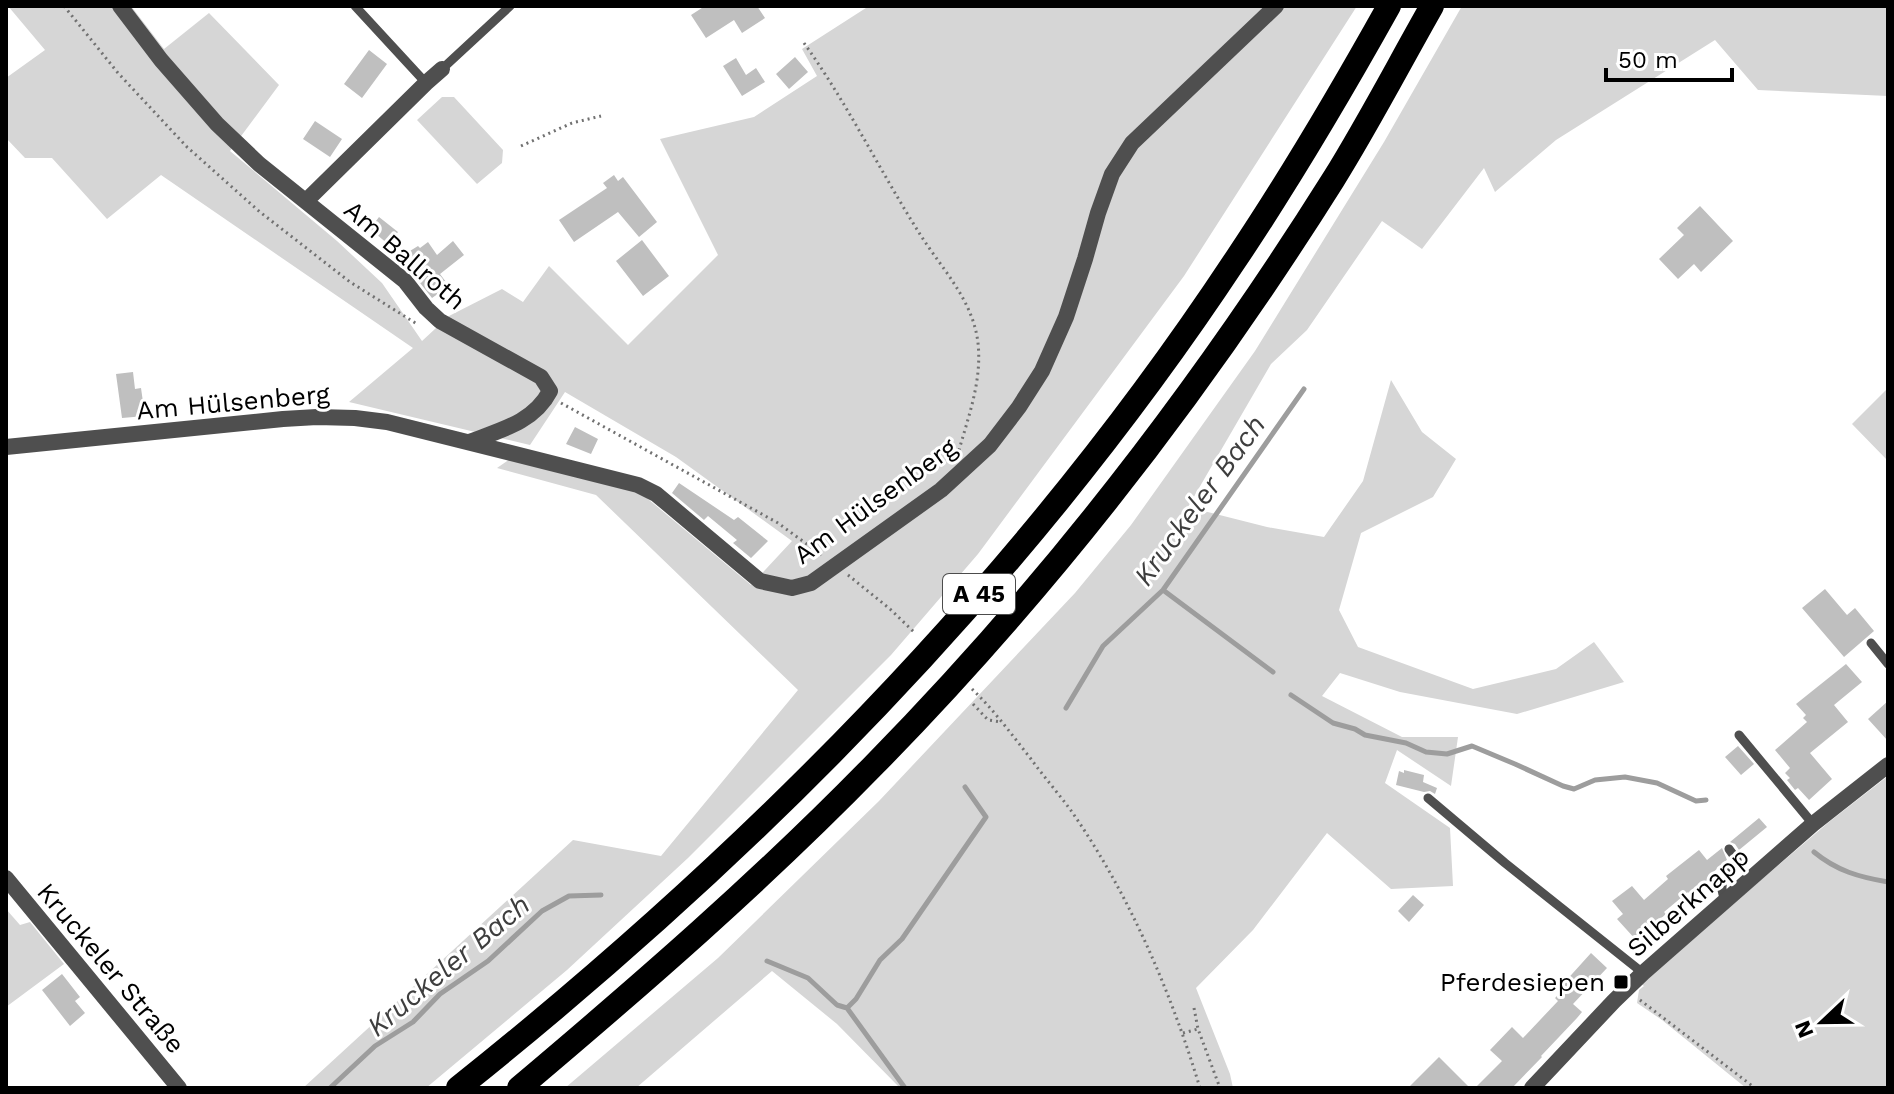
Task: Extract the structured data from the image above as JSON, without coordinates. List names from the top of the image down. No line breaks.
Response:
{"streets":{"highway":["A 45"],"street":["Am Ballroth","Am Hülsenberg","Silberknapp","Kruckeler Straße"]},"water":["Kruckeler Bach"],"places":{"transit":["Pferdesiepen"]},"scale_bar":"50 m","north":"left"}
